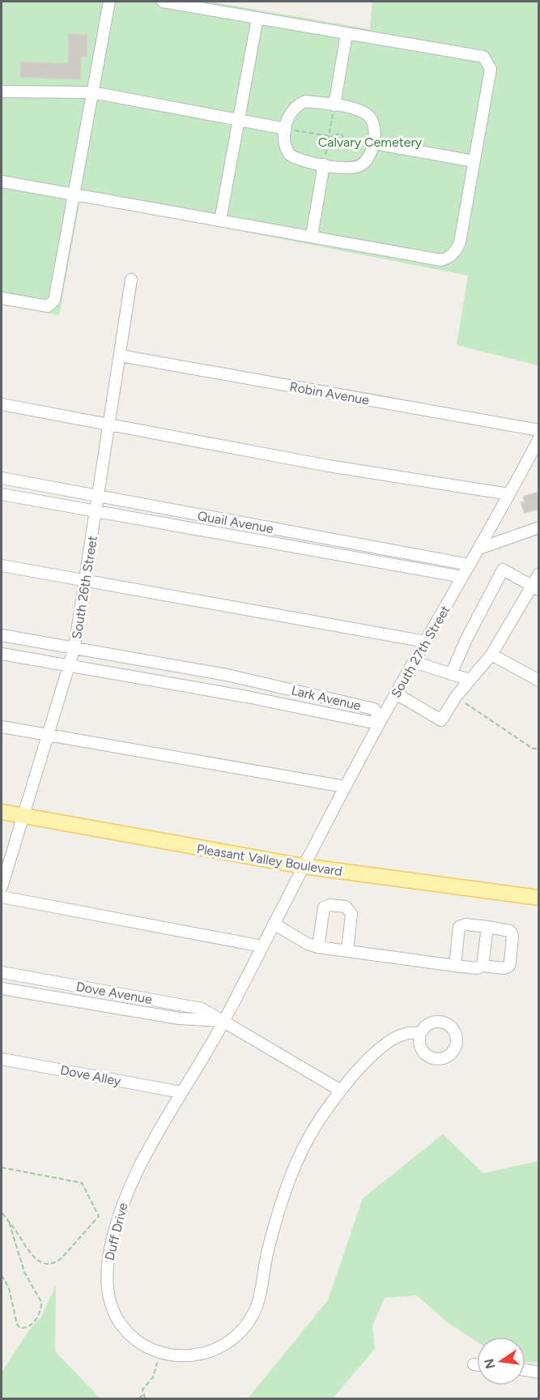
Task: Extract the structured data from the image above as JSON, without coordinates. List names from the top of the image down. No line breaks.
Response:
{"streets":{"main road":["Pleasant Valley Boulevard"],"street":["Robin Avenue","Quail Avenue","South 26th Street","South 27th Street","Lark Avenue","Dove Avenue","Dove Alley","Duff Drive"]},"crossings":[["Robin Avenue","South 26th Street"],["Quail Avenue","South 26th Street"],["Quail Avenue","South 27th Street"],["South 26th Street","Lark Avenue"],["South 26th Street","Pleasant Valley Boulevard"],["South 27th Street","Lark Avenue"],["South 27th Street","Pleasant Valley Boulevard"],["South 27th Street","Duff Drive"],["Pleasant Valley Boulevard","Duff Drive"],["Dove Avenue","Duff Drive"],["Dove Alley","Duff Drive"]],"parks":["Calvary Cemetery"],"north":"left"}
